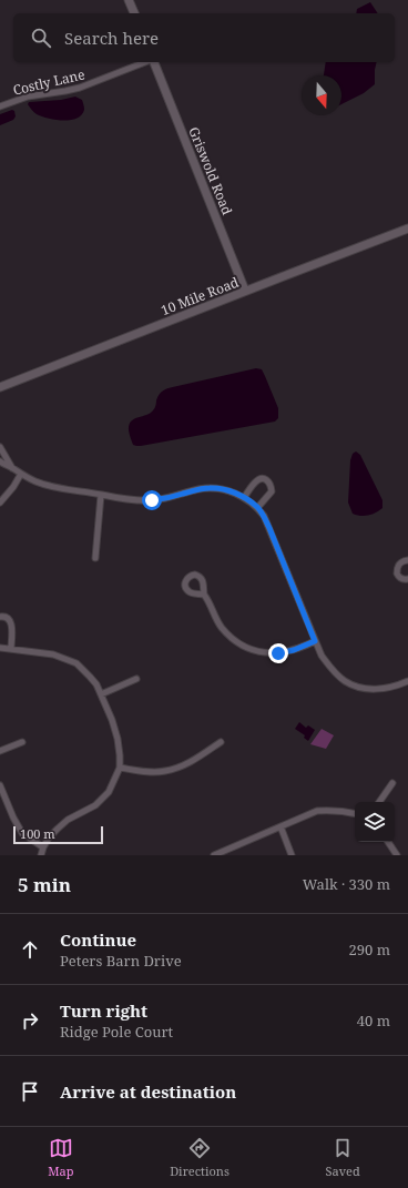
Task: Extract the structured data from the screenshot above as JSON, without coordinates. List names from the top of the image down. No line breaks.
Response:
{"streets":{"main road":["Griswold Road","10 Mile Road"],"street":["Costly Lane"]},"crossings":[["Griswold Road","10 Mile Road"]],"scale_bar":"100 m","north":"bottom","page":{"search":"Search here","scale":"100 m","heading":["5 min","Walk · 330 m"],"list":[["Continue","Peters Barn Drive","290 m"],["Turn right","Ridge Pole Court","40 m"],"Arrive at destination"],"nav":["Map","Directions","Saved"]}}
